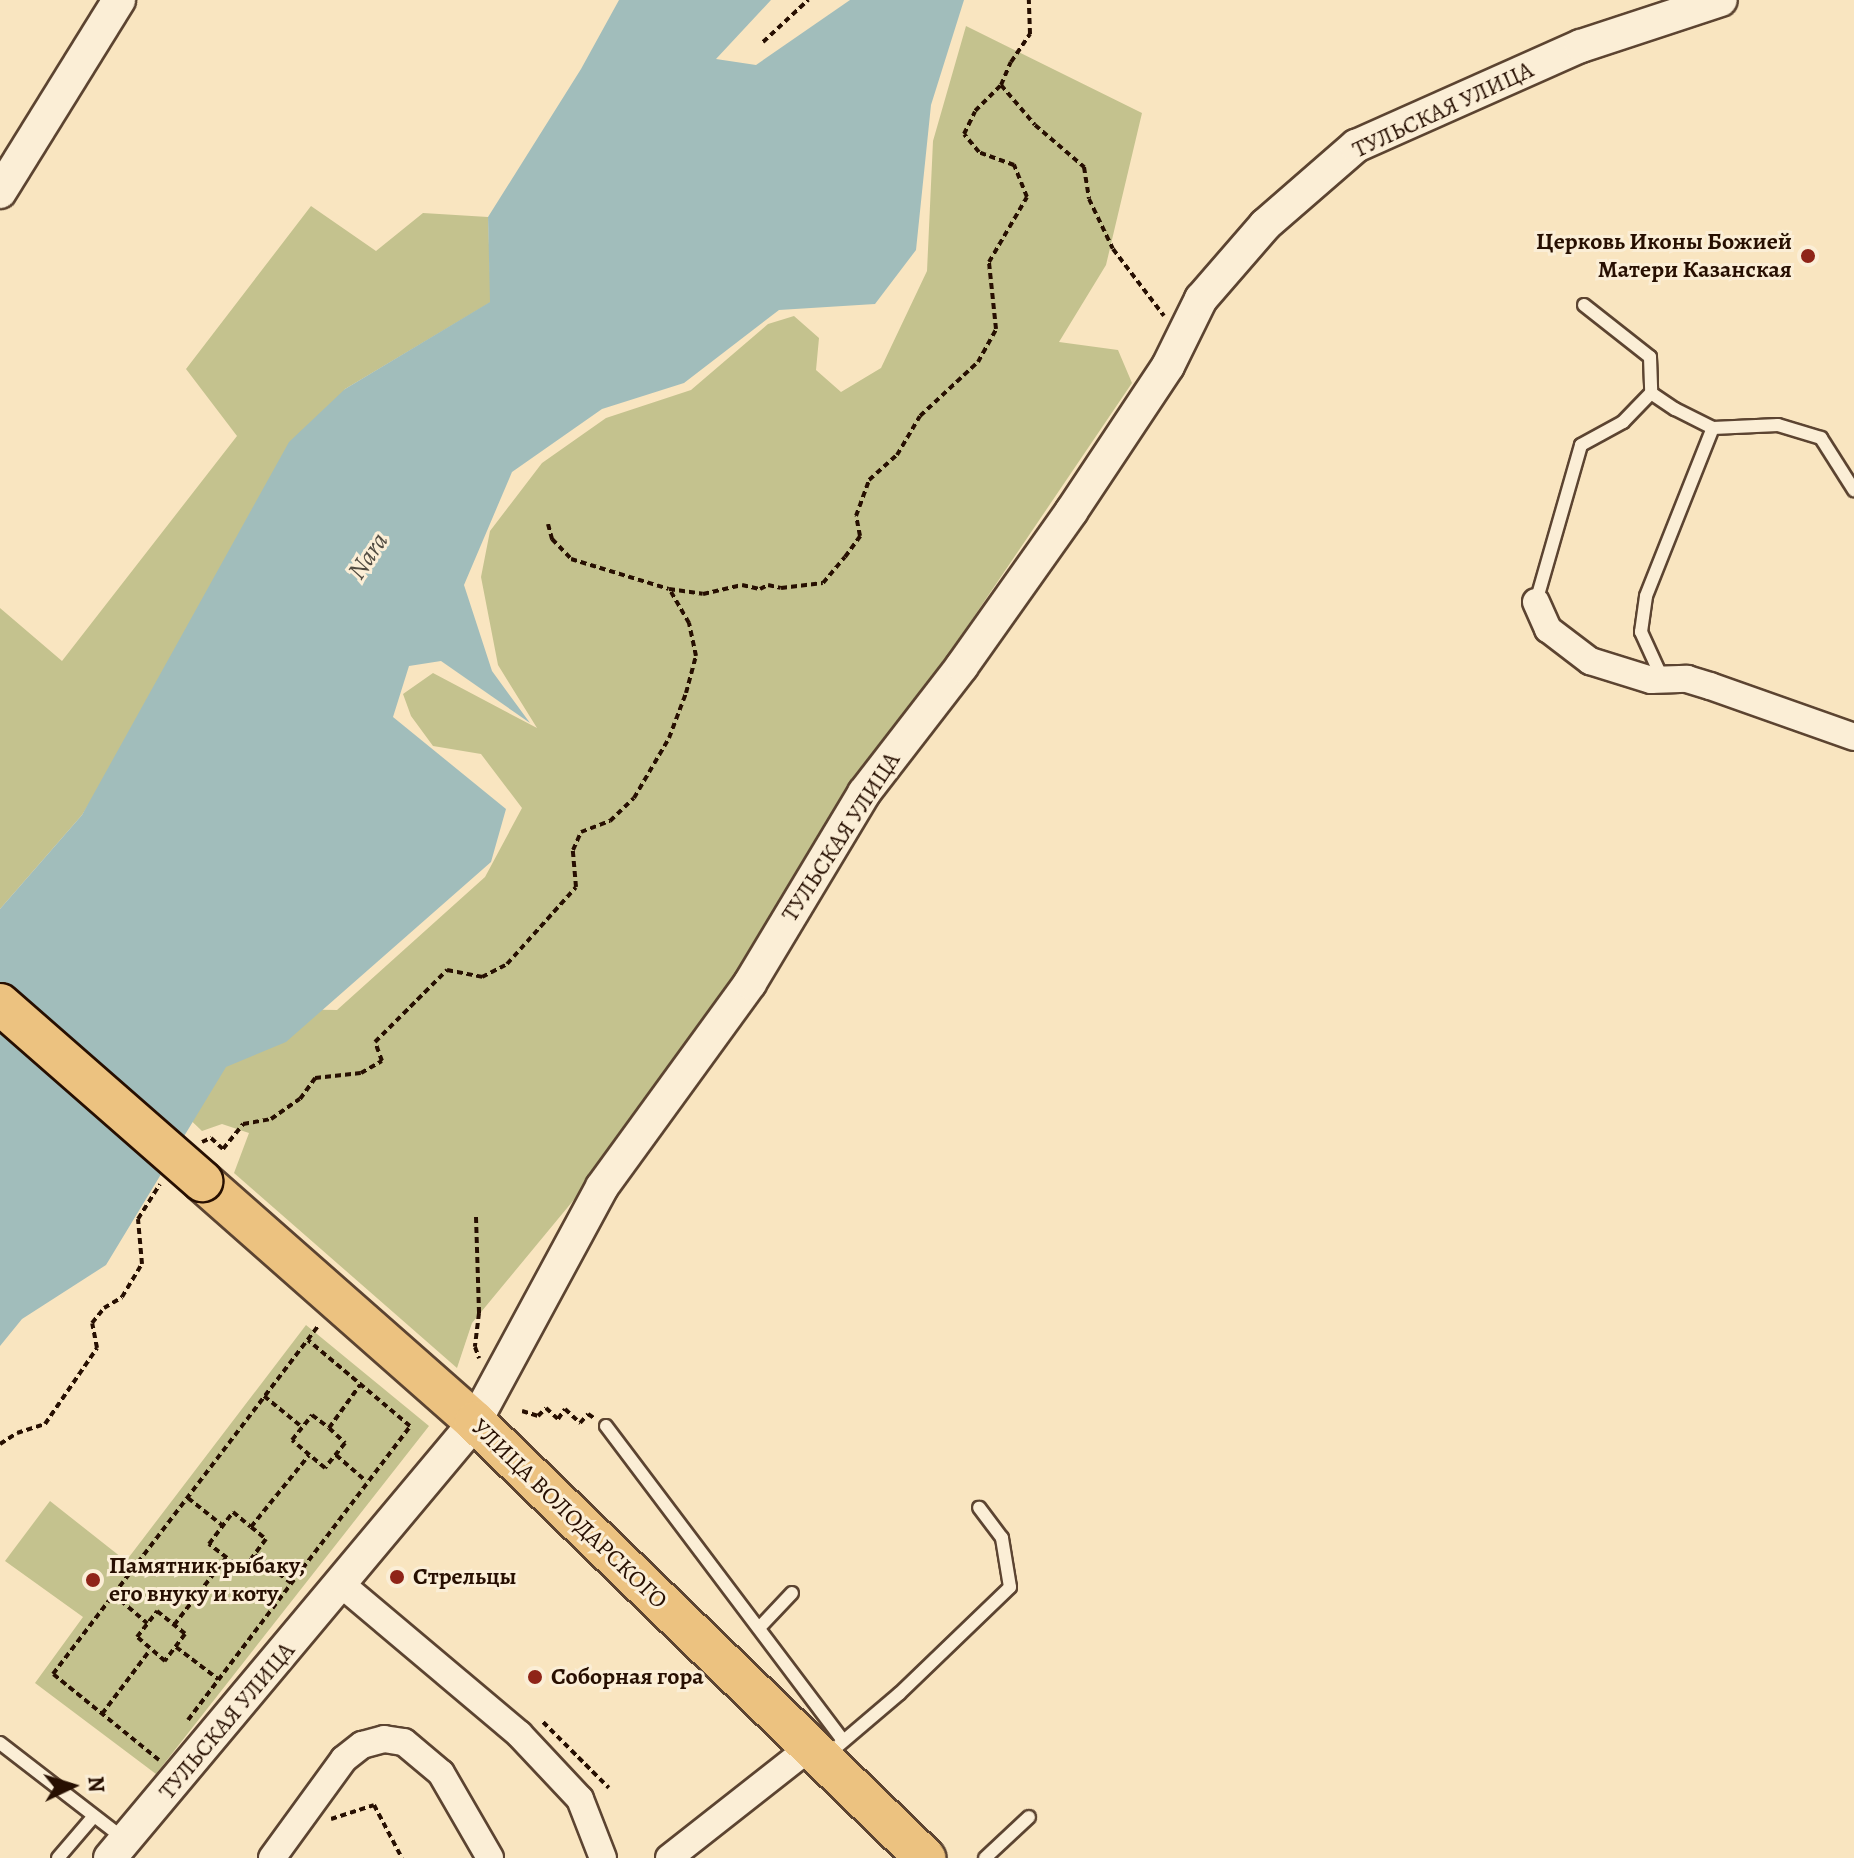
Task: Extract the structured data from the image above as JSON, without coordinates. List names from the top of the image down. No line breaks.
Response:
{"streets":{"main road":["УЛИЦА ВОЛОДАРСКОГО"],"street":["ТУЛЬСКАЯ УЛИЦА"]},"crossings":[["ТУЛЬСКАЯ УЛИЦА","УЛИЦА ВОЛОДАРСКОГО"]],"water":["Nara"],"places":["Церковь Иконы Божией Матери Казанская","Стрельцы","Памятник рыбаку, его внуку и коту","Соборная гора"],"north":"right"}
